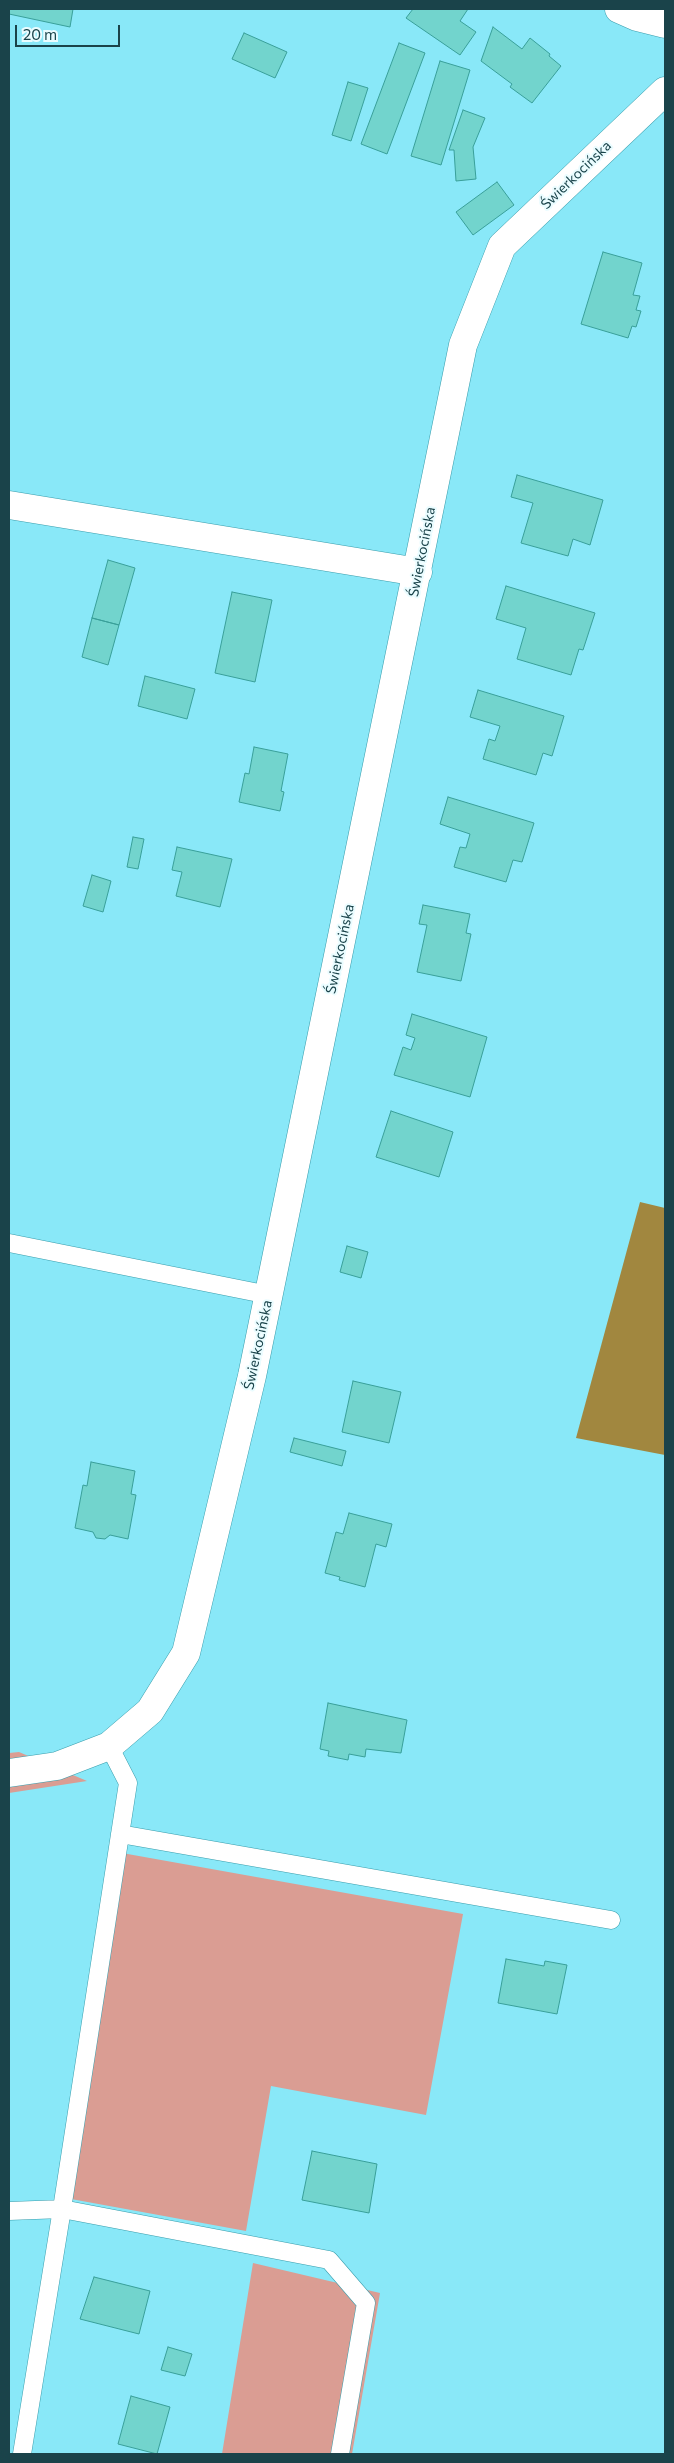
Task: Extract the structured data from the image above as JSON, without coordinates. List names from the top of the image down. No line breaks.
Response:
{"streets":{"street":["Świerkocińska"]},"scale_bar":"20 m"}
